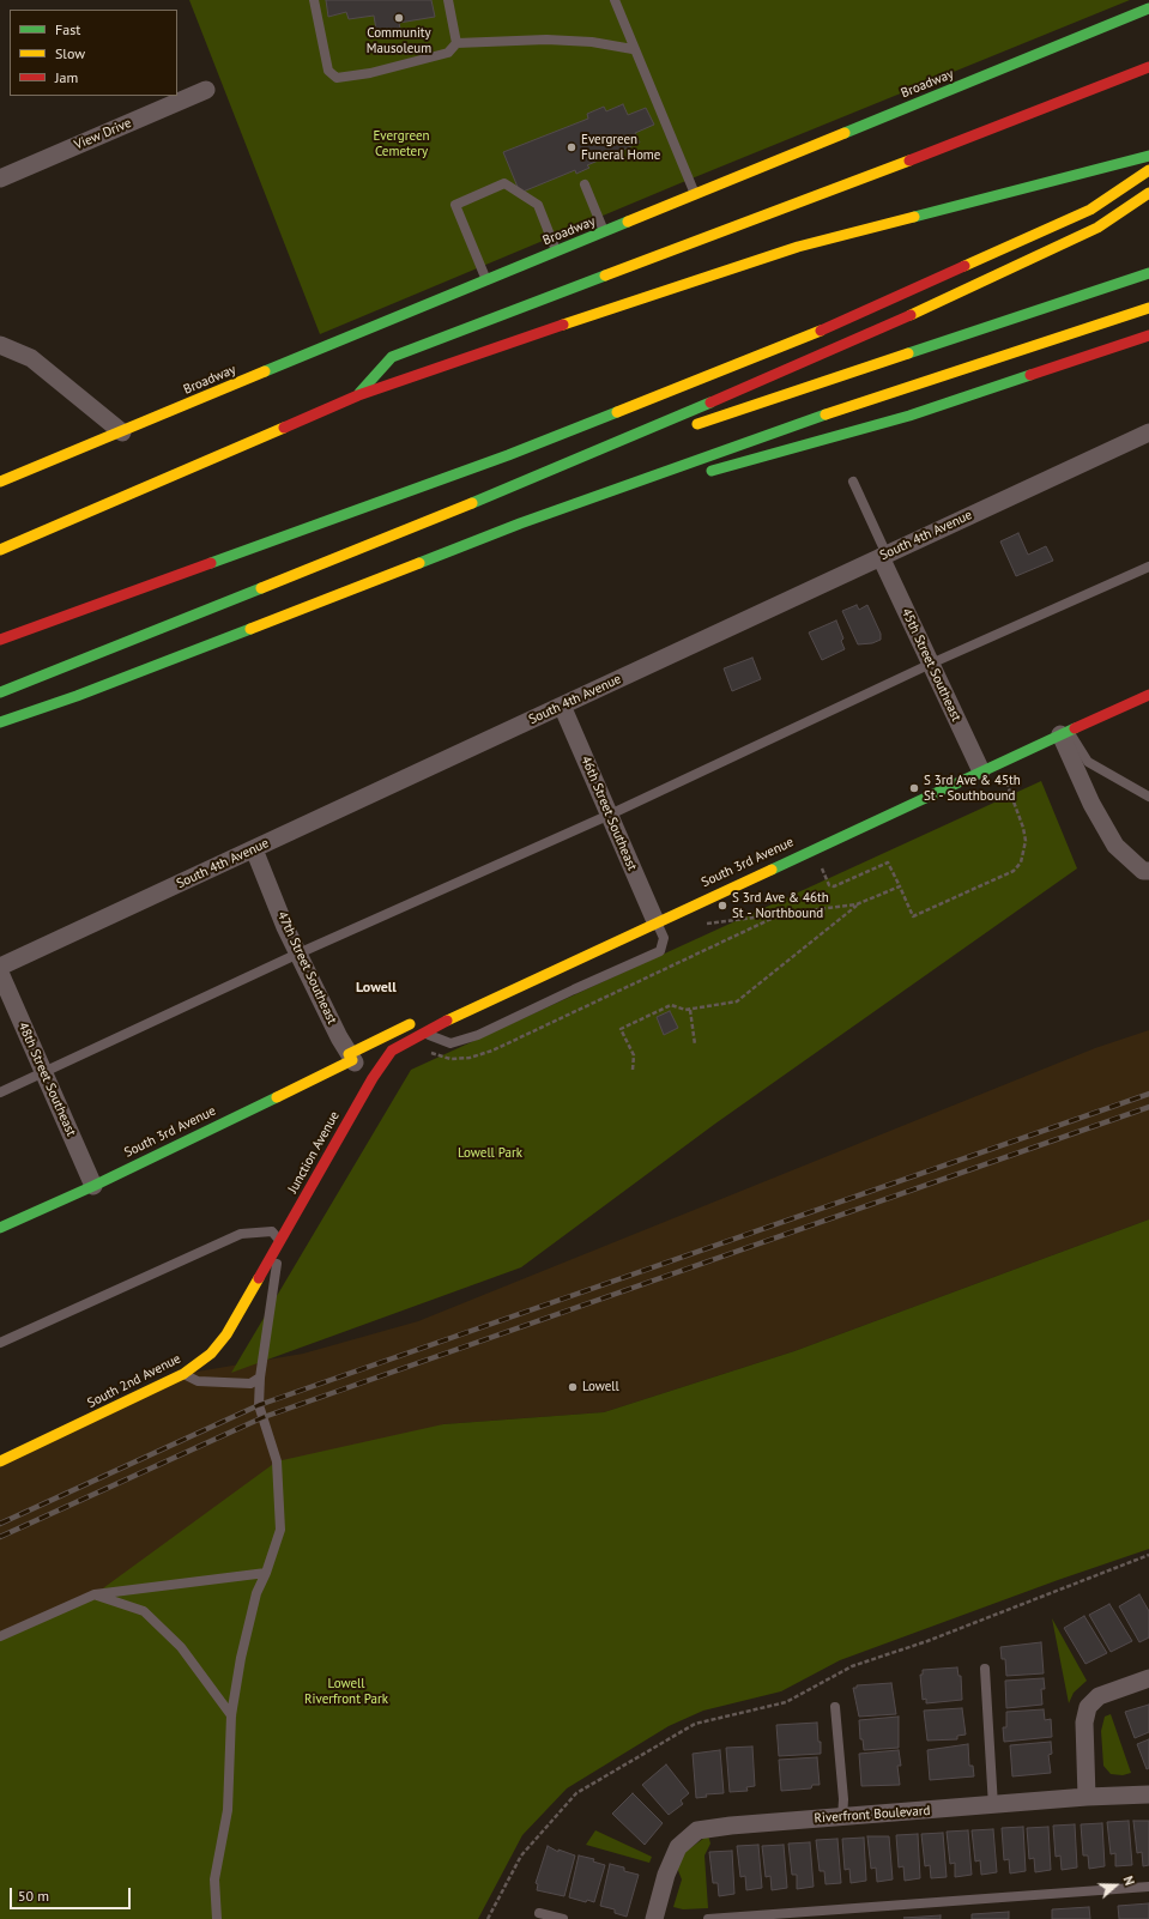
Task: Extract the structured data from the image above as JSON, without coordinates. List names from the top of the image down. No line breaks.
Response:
{"streets":{"main road":["Broadway","South 3rd Avenue","Junction Avenue","South 2nd Avenue"],"street":["View Drive","South 4th Avenue","45th Street Southeast","46th Street Southeast","47th Street Southeast","48th Street Southeast","Riverfront Boulevard"]},"crossings":[["South 4th Avenue","45th Street Southeast"],["South 4th Avenue","46th Street Southeast"],["South 4th Avenue","47th Street Southeast"],["45th Street Southeast","South 3rd Avenue"],["46th Street Southeast","South 3rd Avenue"],["South 3rd Avenue","47th Street Southeast"],["South 3rd Avenue","48th Street Southeast"],["South 3rd Avenue","Junction Avenue"],["47th Street Southeast","Junction Avenue"],["Junction Avenue","South 2nd Avenue"]],"districts":["Lowell"],"parks":["Evergreen Cemetery","Lowell Park","Lowell Riverfront Park"],"places":["Community Mausoleum","Evergreen Funeral Home","S 3rd Ave & 45th St - Southbound","S 3rd Ave & 46th St - Northbound","Lowell"],"legend":["Fast","Slow","Jam"],"scale_bar":"50 m","north":"right"}
